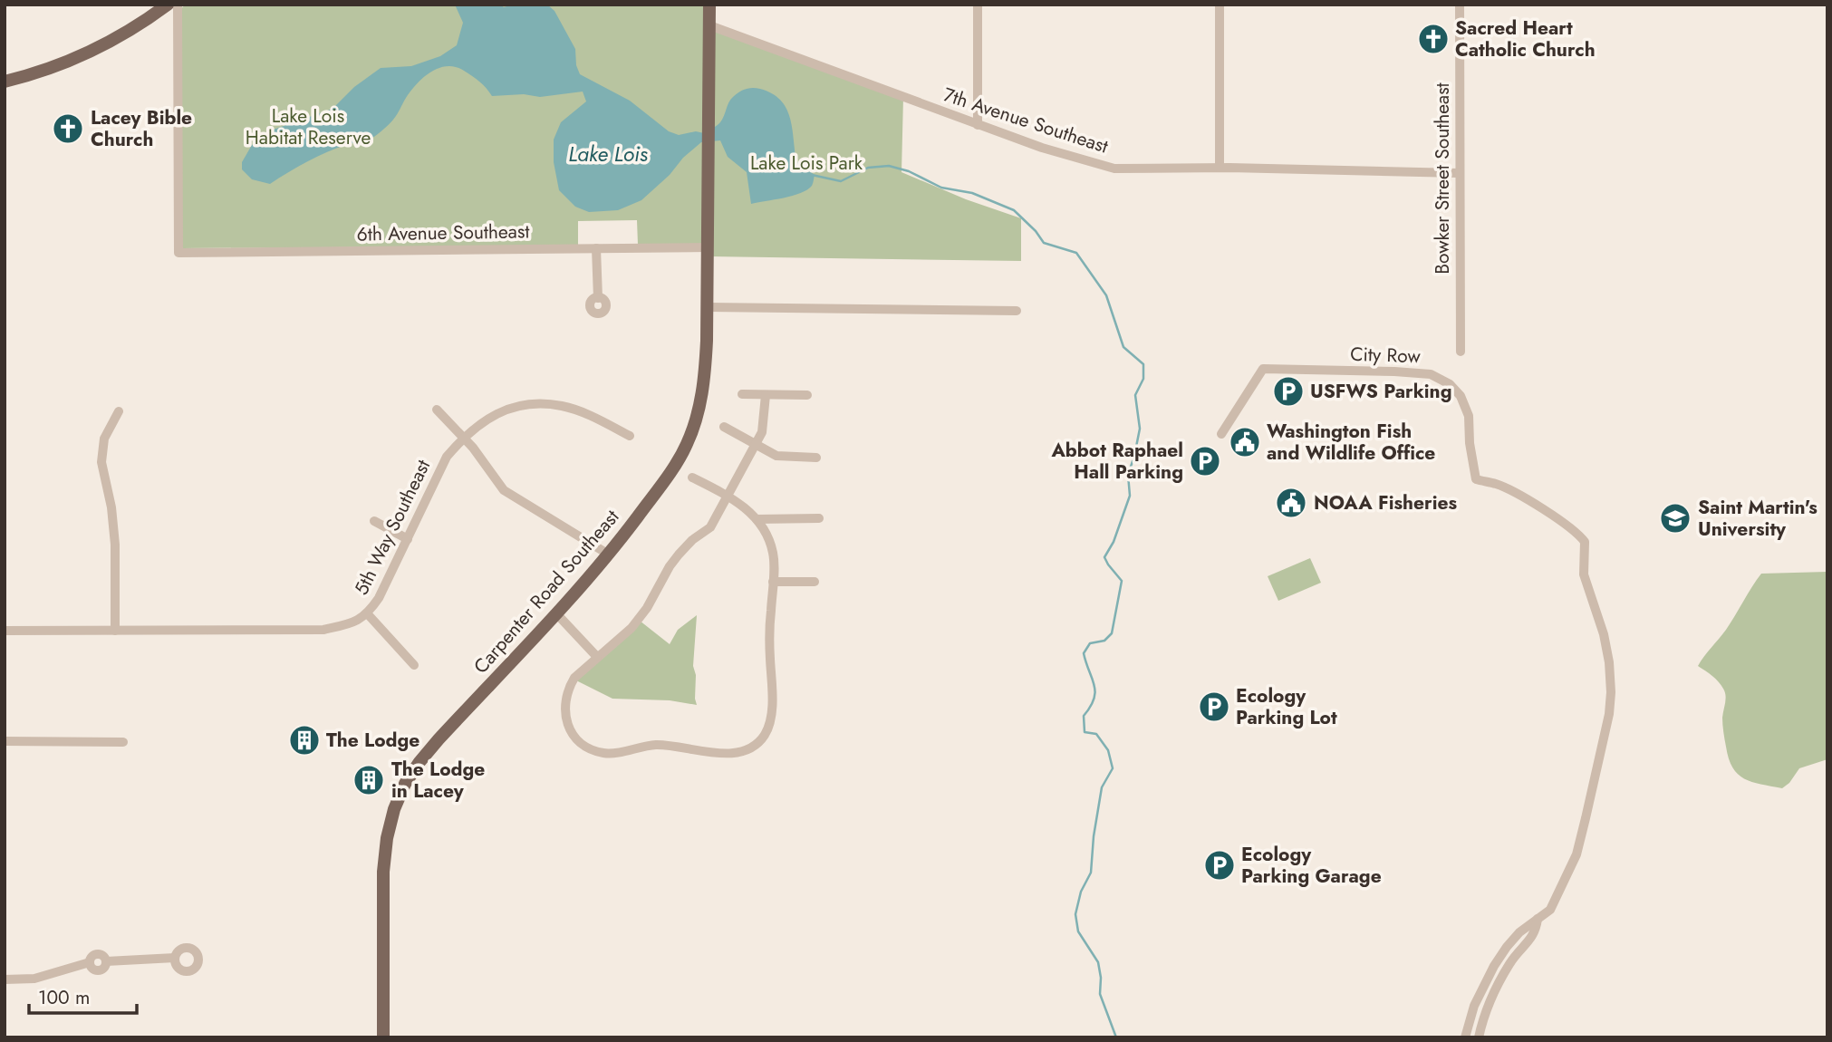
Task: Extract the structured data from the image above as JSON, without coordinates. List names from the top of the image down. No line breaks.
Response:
{"streets":{"main road":["Carpenter Road Southeast"],"street":["7th Avenue Southeast","Bowker Street Southeast","6th Avenue Southeast","City Row","5th Way Southeast"]},"crossings":[["7th Avenue Southeast","Bowker Street Southeast"],["7th Avenue Southeast","Carpenter Road Southeast"],["6th Avenue Southeast","Carpenter Road Southeast"]],"water":["Lake Lois"],"parks":["Lake Lois Habitat Reserve","Lake Lois Park"],"places":{"church":["Sacred Heart Catholic Church","Lacey Bible Church"],"parking":["USFWS Parking","Abbot Raphael Hall Parking","Ecology Parking Lot","Ecology Parking Garage"],"public building":["Washington Fish and Wildlife Office","NOAA Fisheries"],"school or university":["Saint Martin's University"],"building":["The Lodge","The Lodge in Lacey"]},"scale_bar":"100 m"}
